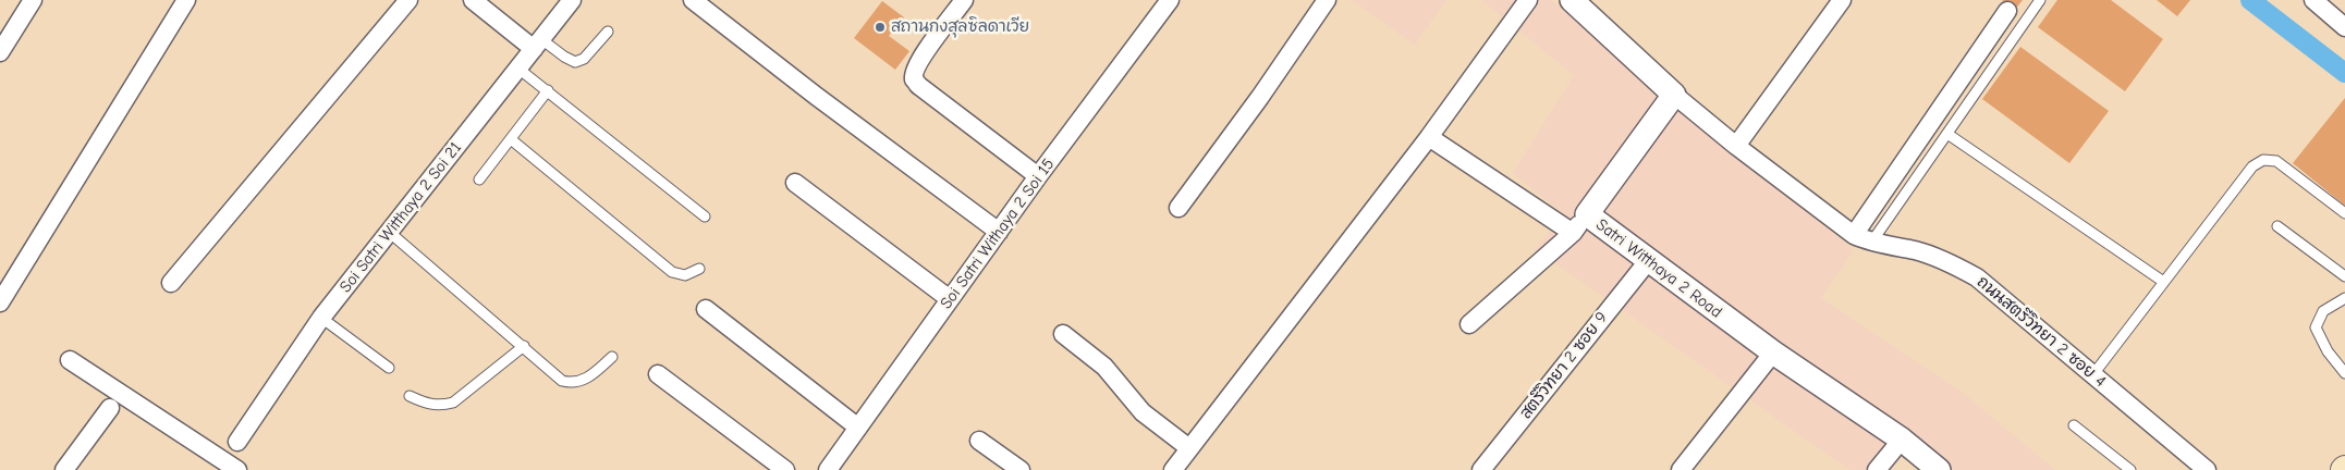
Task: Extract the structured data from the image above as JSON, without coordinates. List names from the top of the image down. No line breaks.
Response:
{"streets":{"street":["Soi Satri Witthaya 2 Soi 21","Soi Satri Withaya 2 Soi 15","Satri Witthaya 2 Road","ถนนสตรีวิทยา 2 ซอย 4","สตรีวิทยา 2 ซอย 9"]},"crossings":[["Satri Witthaya 2 Road","ถนนสตรีวิทยา 2 ซอย 4"],["Satri Witthaya 2 Road","สตรีวิทยา 2 ซอย 9"]],"places":["สถานกงสุลซิลดาเวีย"]}
